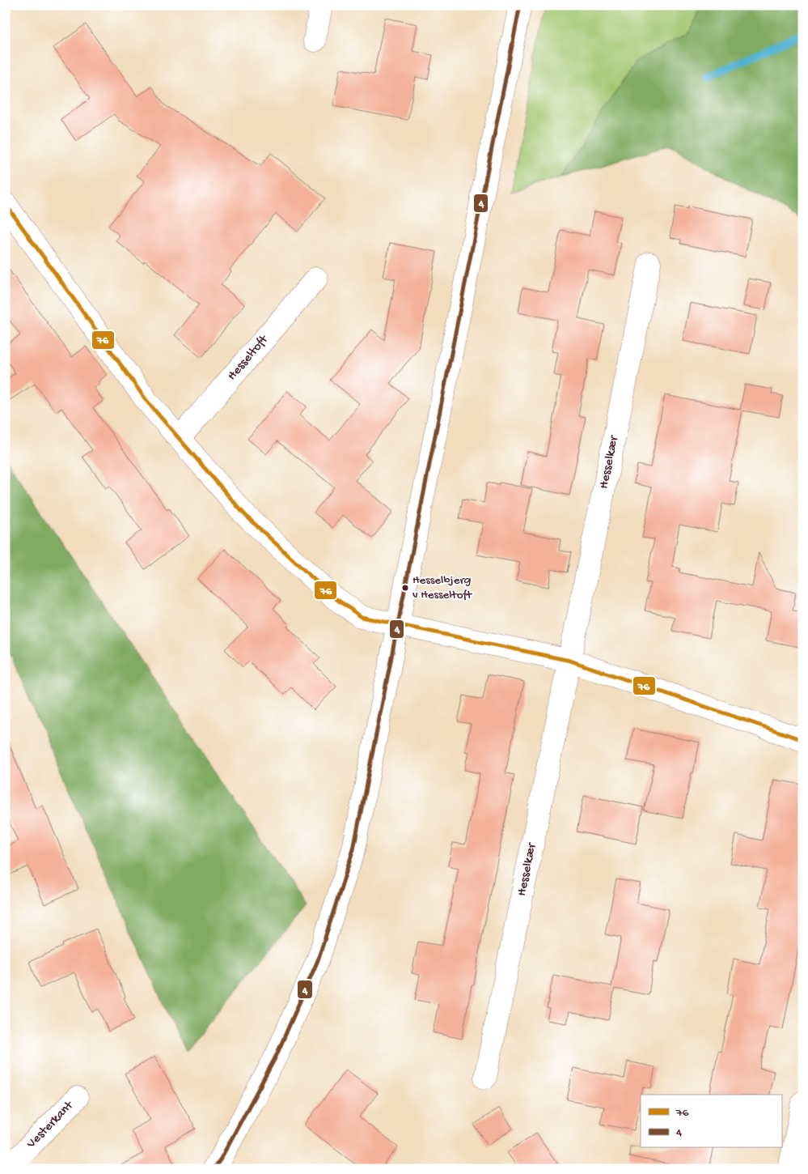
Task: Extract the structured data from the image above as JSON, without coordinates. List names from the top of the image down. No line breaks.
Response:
{"streets":{"street":["Hesseltoft","Hesselkær","Vesterkant"]},"places":["Hesselbjerg v Hesseltoft"],"lines":["transit line 4","transit line 76"],"legend":["76","4"]}
